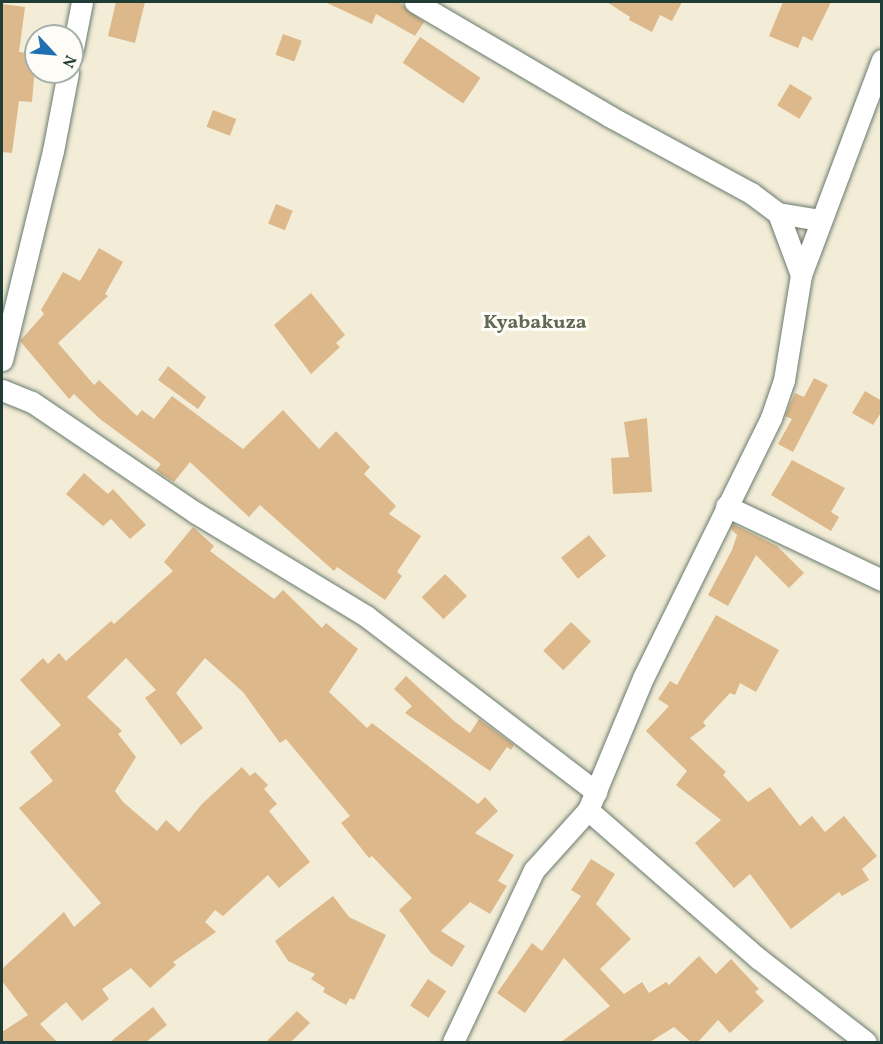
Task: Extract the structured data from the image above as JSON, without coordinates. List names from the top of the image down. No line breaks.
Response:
{"districts":["Kyabakuza"],"north":"bottom right"}
